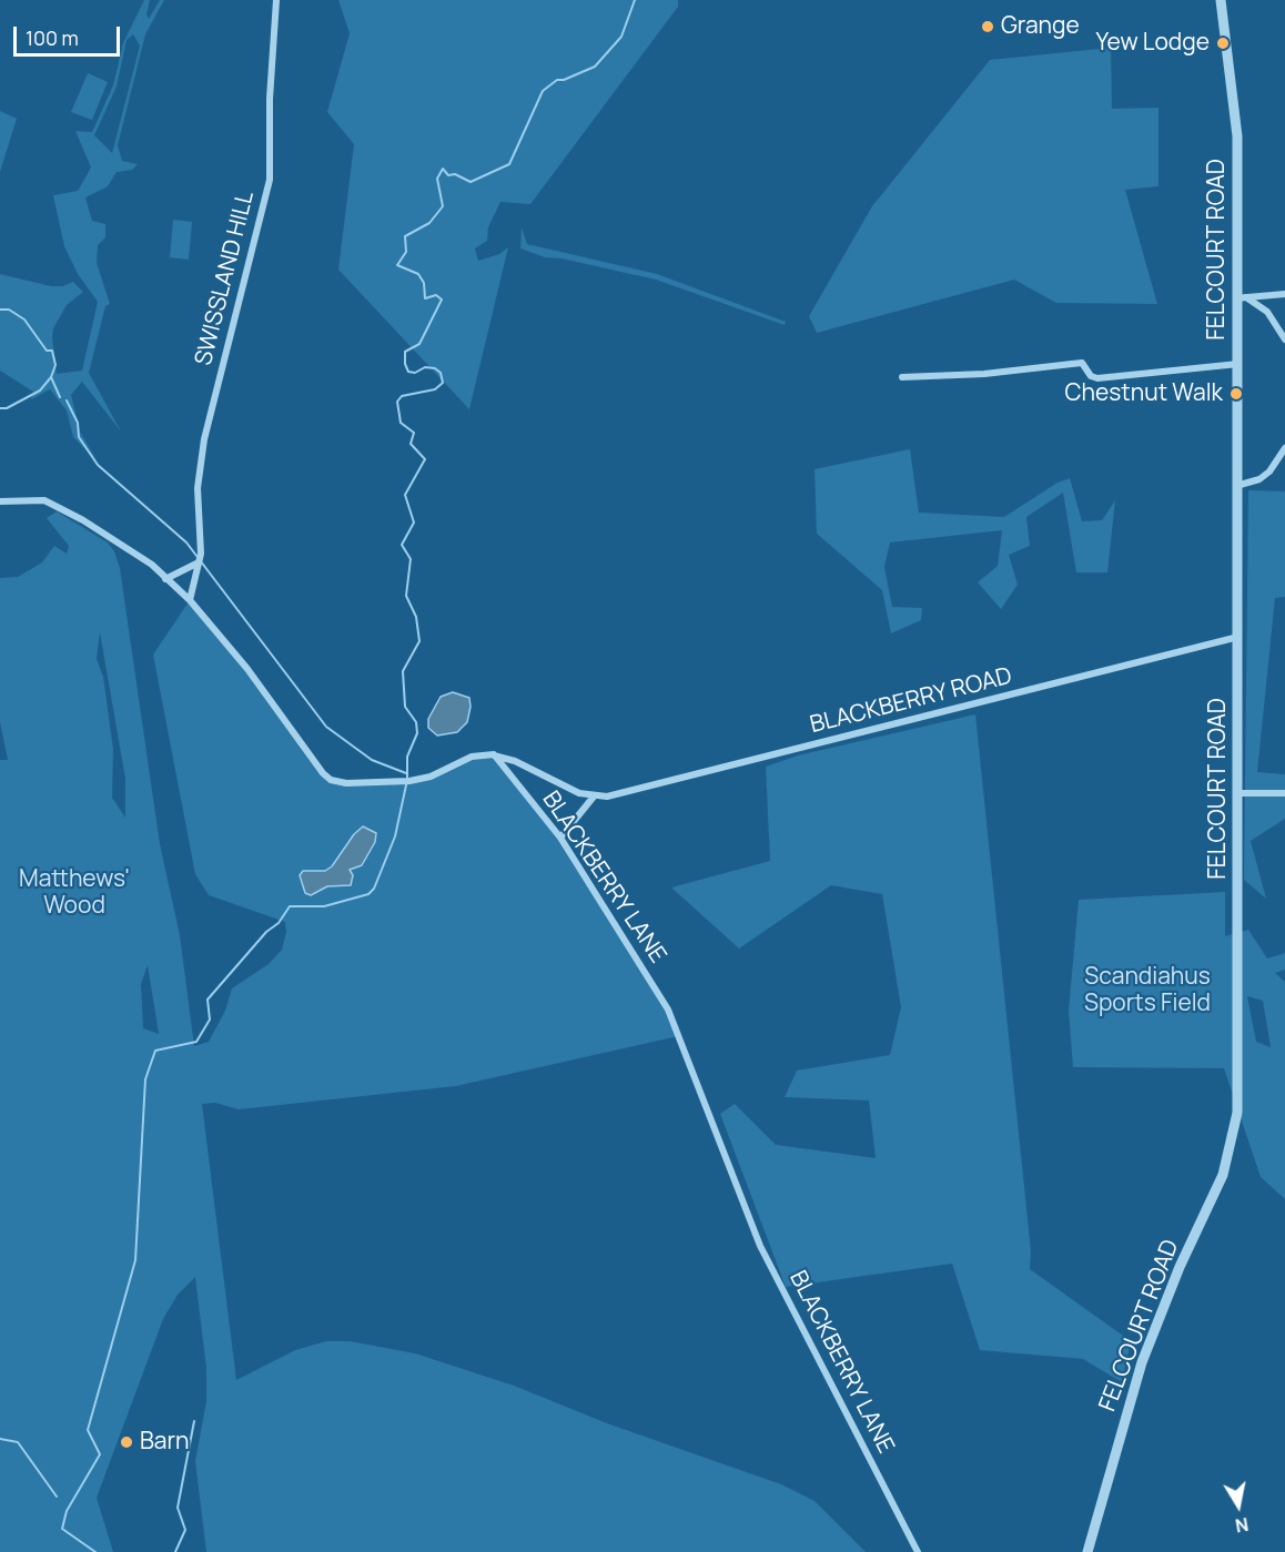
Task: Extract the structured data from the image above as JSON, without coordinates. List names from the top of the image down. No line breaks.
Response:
{"streets":{"street":["FELCOURT ROAD","SWISSLAND HILL","BLACKBERRY ROAD","BLACKBERRY LANE"]},"crossings":[["FELCOURT ROAD","BLACKBERRY ROAD"],["BLACKBERRY ROAD","BLACKBERRY LANE"]],"parks":["Matthews' Wood","Scandiahus Sports Field"],"places":["Grange","Yew Lodge","Chestnut Walk","Barn"],"scale_bar":"100 m","north":"bottom"}
